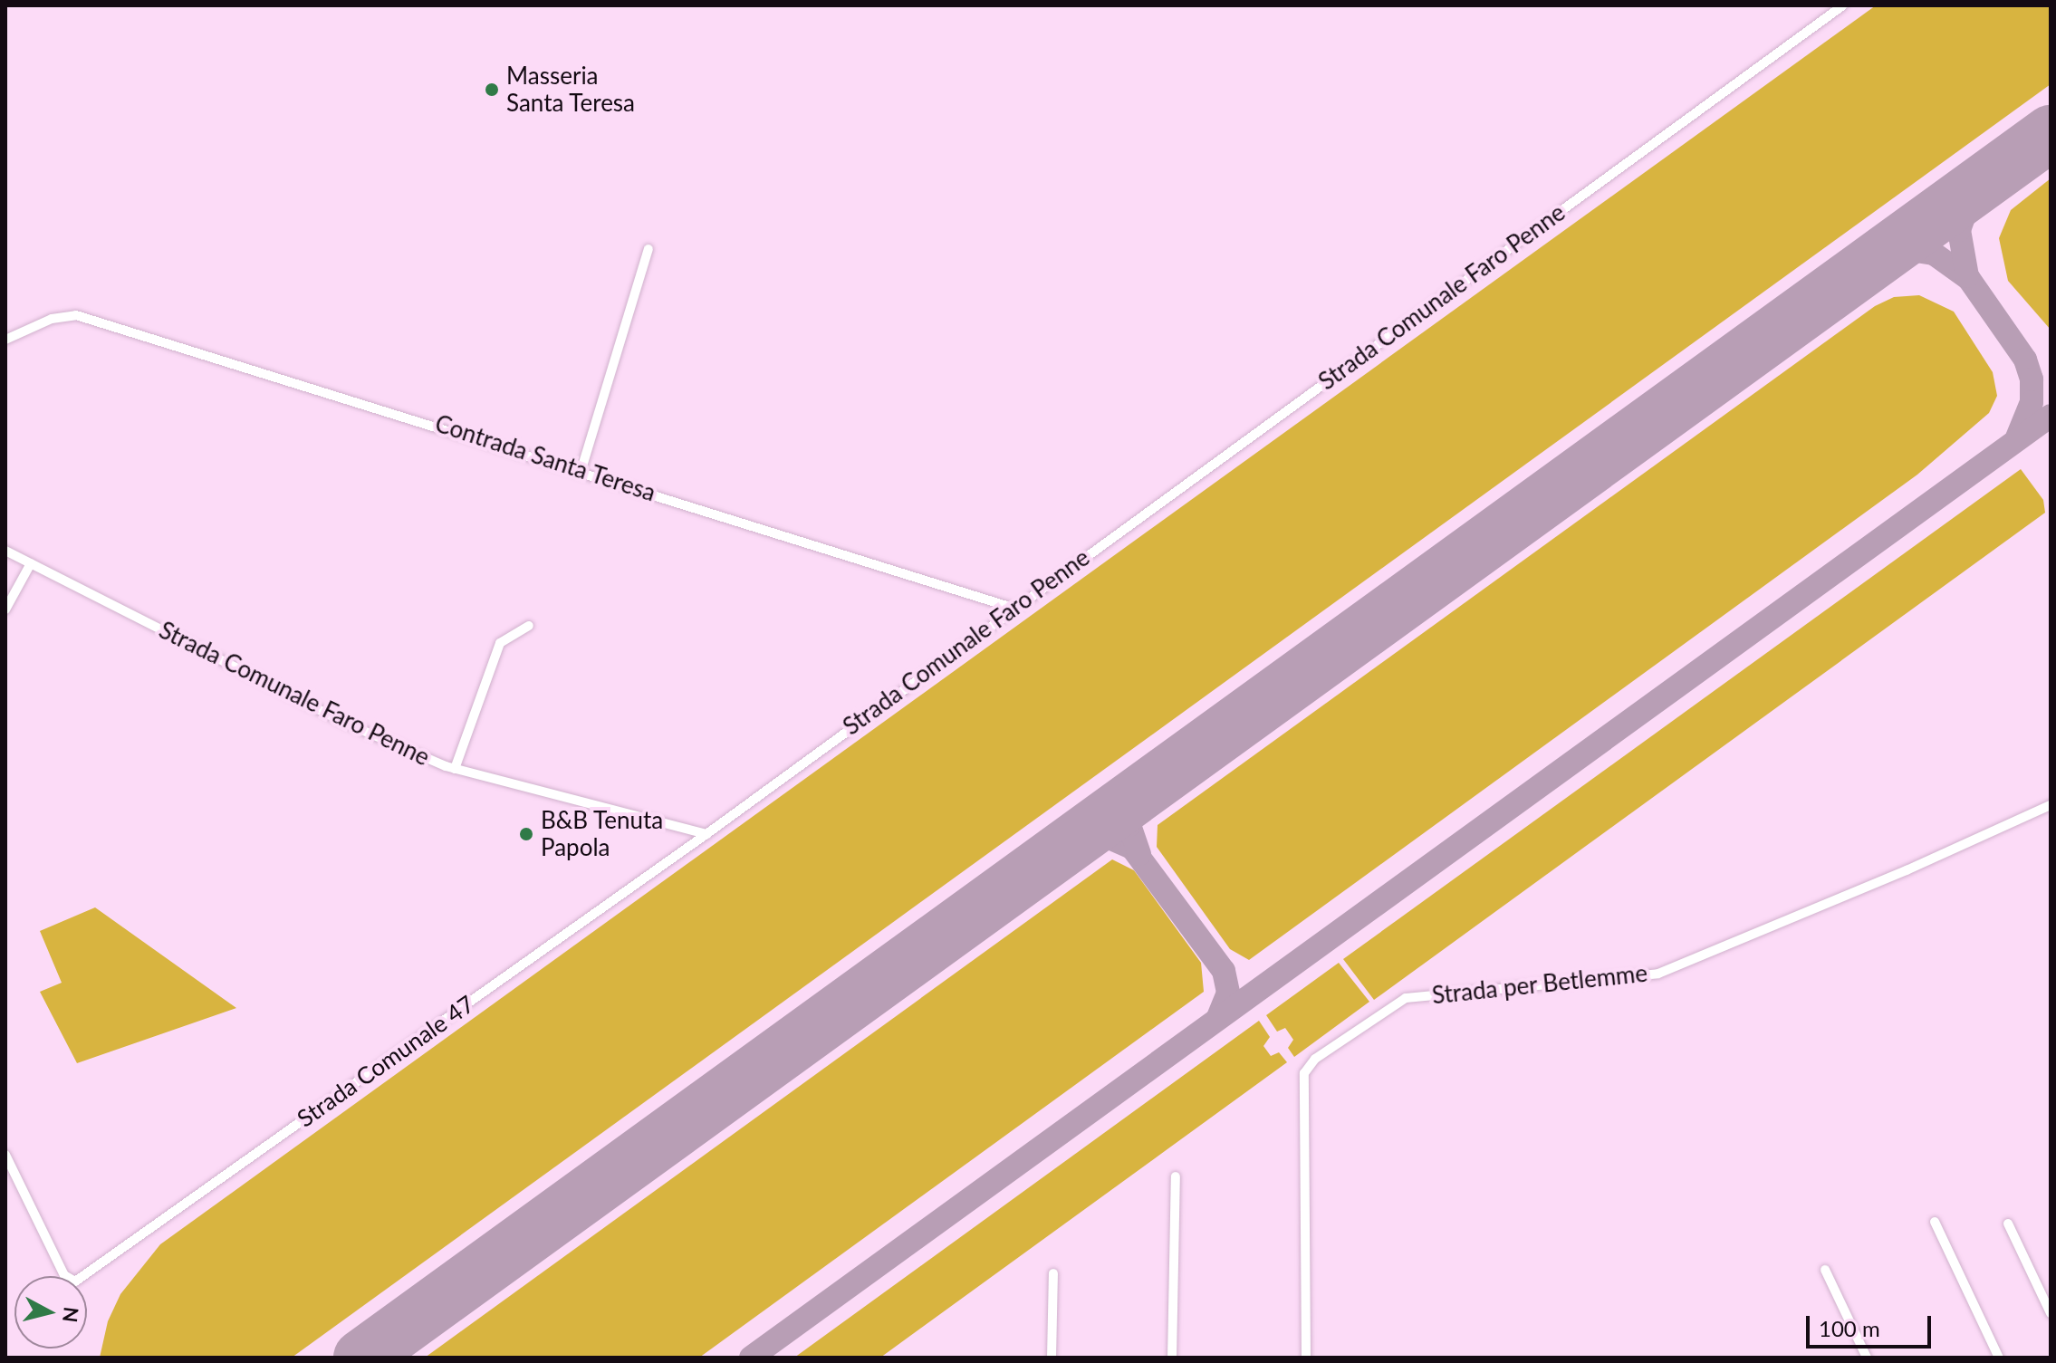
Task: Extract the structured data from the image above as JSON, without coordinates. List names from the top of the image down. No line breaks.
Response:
{"streets":{"street":["Strada Comunale Faro Penne","Contrada Santa Teresa","Strada per Betlemme","Strada Comunale 47"]},"crossings":[["Strada Comunale Faro Penne","Contrada Santa Teresa"],["Strada Comunale Faro Penne","Strada Comunale 47"]],"places":["Masseria Santa Teresa","B&B Tenuta Papola"],"scale_bar":"100 m","north":"right"}
